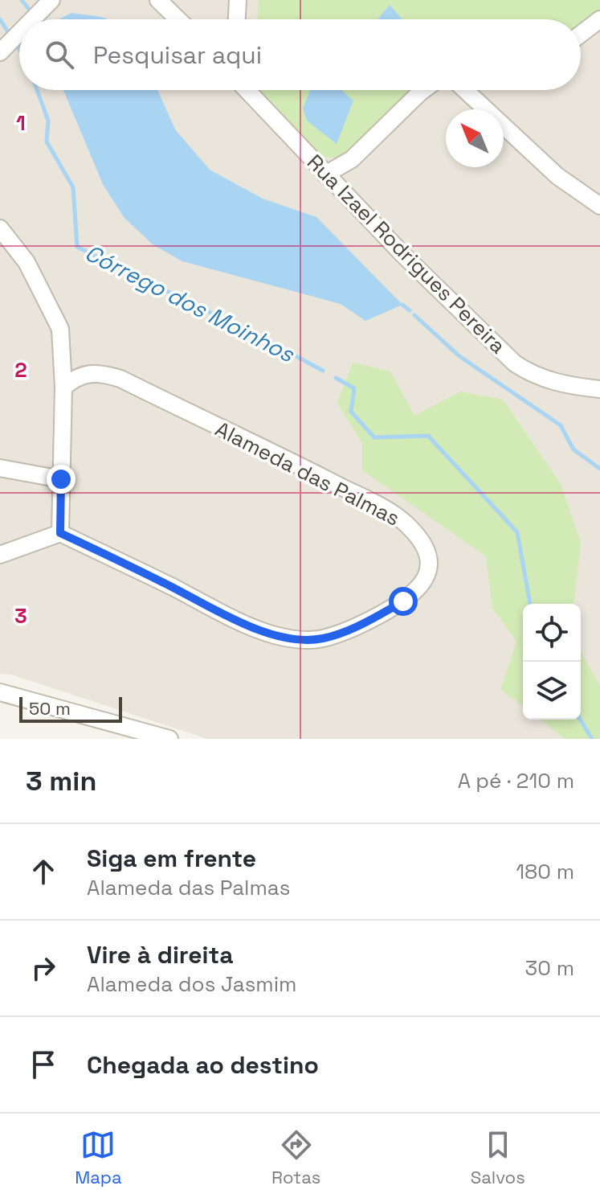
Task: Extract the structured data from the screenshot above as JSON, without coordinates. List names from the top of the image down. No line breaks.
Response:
{"streets":{"street":["Rua Izael Rodrigues Pereira","Alameda das Palmas"]},"water":["Córrego dos Moinhos"],"scale_bar":"50 m","north":"top left","page":{"search":"Pesquisar aqui","scale":"50 m","heading":["3 min","A pé · 210 m"],"list":[["Siga em frente","Alameda das Palmas","180 m"],["Vire à direita","Alameda dos Jasmim","30 m"],"Chegada ao destino"],"nav":["Mapa","Rotas","Salvos"]},"grid":{"rows":["1","2","3"]}}
